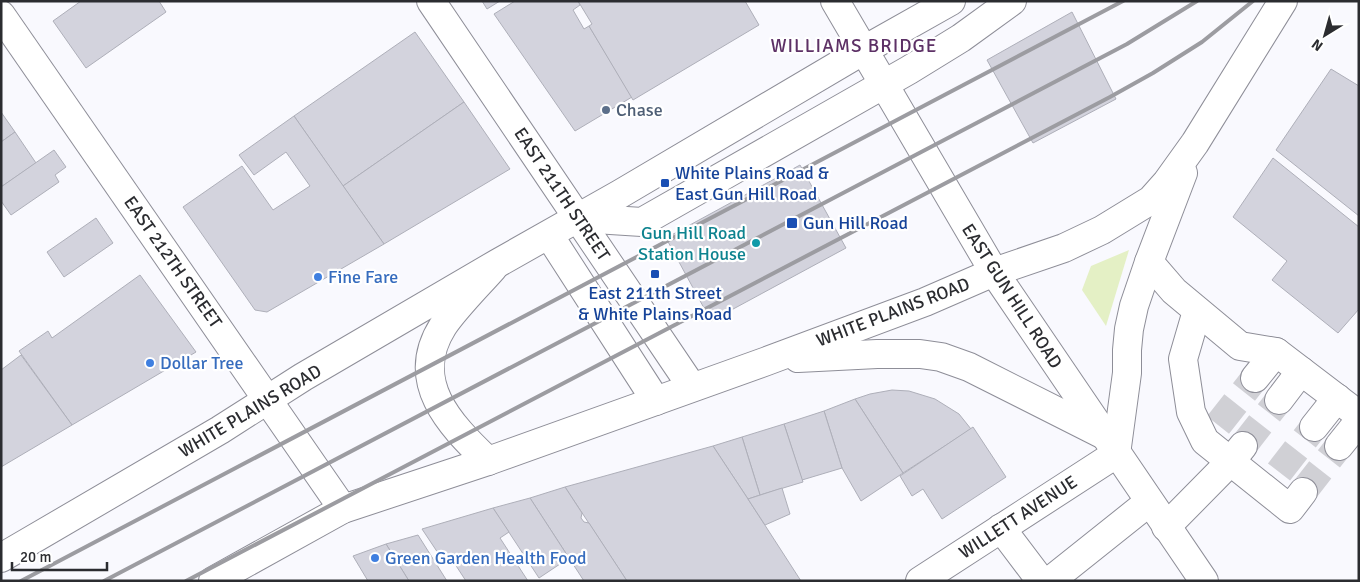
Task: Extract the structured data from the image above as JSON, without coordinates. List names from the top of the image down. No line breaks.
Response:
{"streets":{"main road":["EAST 211TH STREET","EAST 212TH STREET","EAST GUN HILL ROAD","WHITE PLAINS ROAD","WILLETT AVENUE"]},"crossings":[["EAST 211TH STREET","WHITE PLAINS ROAD"],["EAST 212TH STREET","WHITE PLAINS ROAD"],["EAST GUN HILL ROAD","WHITE PLAINS ROAD"],["EAST GUN HILL ROAD","WILLETT AVENUE"]],"districts":["WILLIAMS BRIDGE"],"places":{"other":["Chase","Gun Hill Road Station House","Fine Fare","Dollar Tree","Green Garden Health Food"],"transit":["White Plains Road & East Gun Hill Road","Gun Hill Road","East 211th Street & White Plains Road"]},"scale_bar":"20 m","north":"bottom left"}
